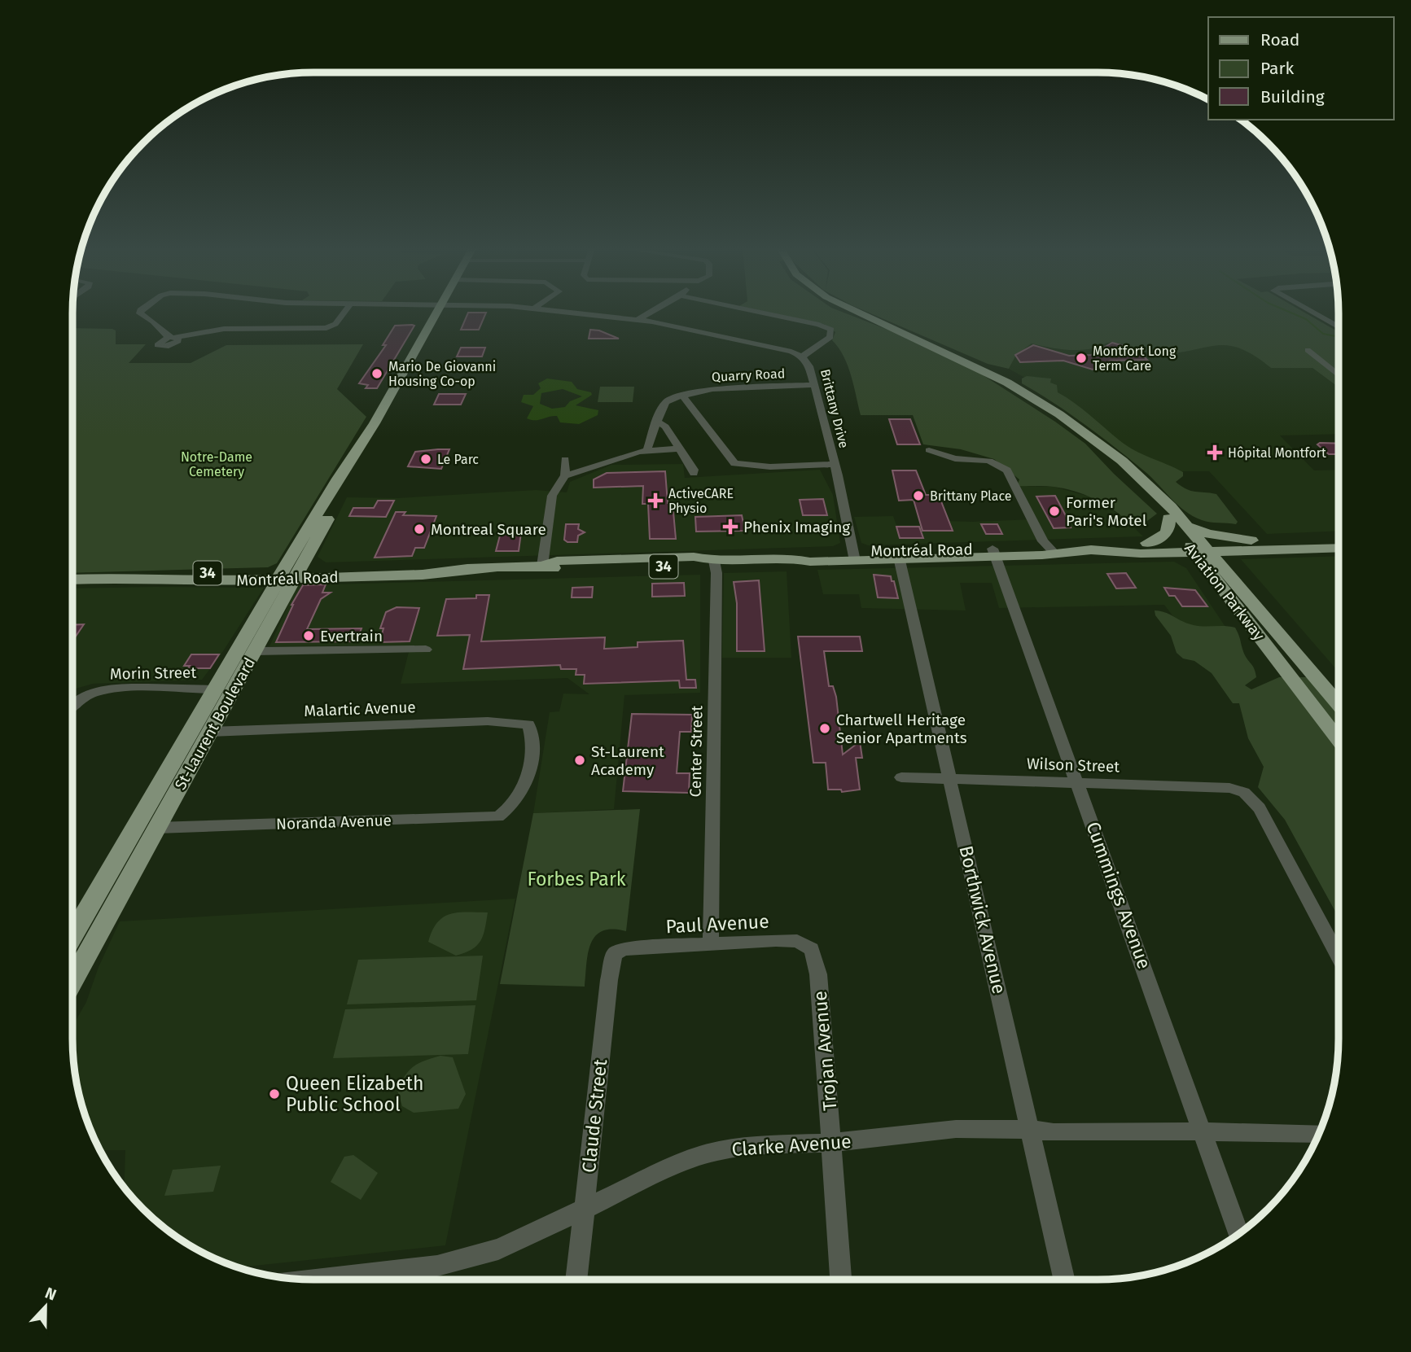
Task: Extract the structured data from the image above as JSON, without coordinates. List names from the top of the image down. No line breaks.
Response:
{"streets":{"main road":["Montréal Road","34","Aviation Parkway","St-Laurent Boulevard"],"street":["Quarry Road","Brittany Drive","Morin Street","Malartic Avenue","Center Street","Wilson Street","Noranda Avenue","Cummings Avenue","Borthwick Avenue","Paul Avenue","Trojan Avenue","Claude Street","Clarke Avenue"]},"crossings":[["Quarry Road","Brittany Drive"],["Brittany Drive","Montréal Road"],["Montréal Road","Aviation Parkway"],["Montréal Road","St-Laurent Boulevard"],["Montréal Road","Center Street"],["Montréal Road","Cummings Avenue"],["Montréal Road","Borthwick Avenue"],["Morin Street","St-Laurent Boulevard"],["Malartic Avenue","St-Laurent Boulevard"],["Malartic Avenue","Noranda Avenue"],["St-Laurent Boulevard","Noranda Avenue"],["Center Street","Paul Avenue"],["Wilson Street","Cummings Avenue"],["Wilson Street","Borthwick Avenue"],["Cummings Avenue","Clarke Avenue"],["Borthwick Avenue","Clarke Avenue"],["Paul Avenue","Trojan Avenue"],["Paul Avenue","Claude Street"],["Trojan Avenue","Clarke Avenue"],["Claude Street","Clarke Avenue"]],"parks":["Notre-Dame Cemetery","Forbes Park"],"places":{"other":["Montfort Long Term Care","Mario De Giovanni Housing Co-op","Le Parc","Brittany Place","Former Pari's Motel","Montreal Square","Evertrain","Chartwell Heritage Senior Apartments","St-Laurent Academy","Queen Elizabeth Public School"],"health":["Hôpital Montfort","ActiveCARE Physio","Phenix Imaging"]},"legend":["Road","Park","Building"],"north":"top"}
